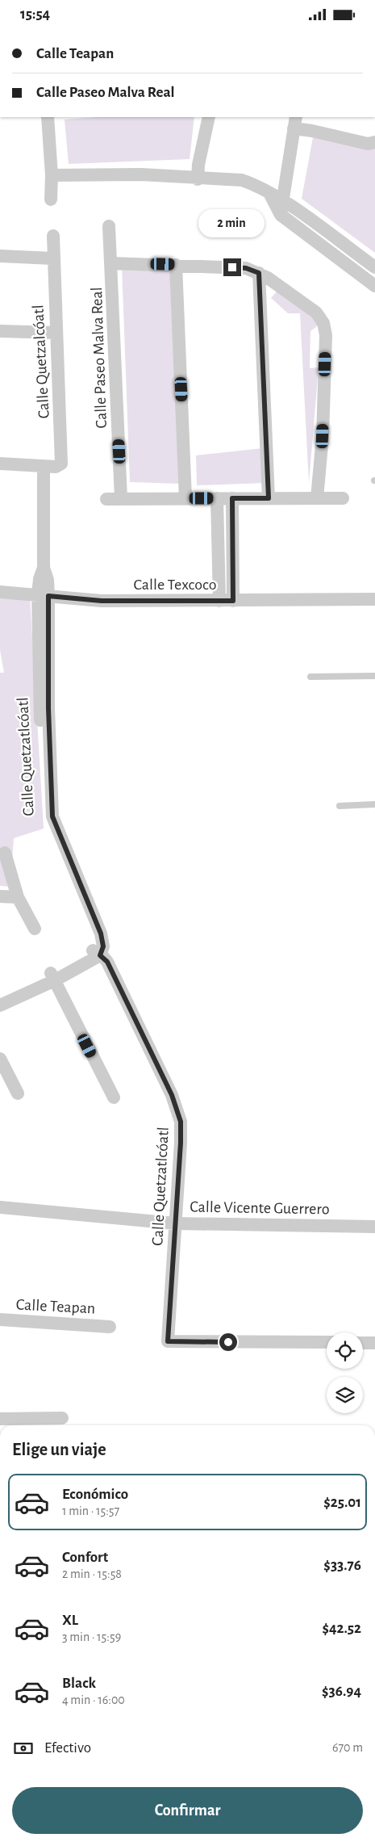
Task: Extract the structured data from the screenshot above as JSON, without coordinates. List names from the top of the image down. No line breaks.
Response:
{"streets":{"street":["Calle Paseo Malva Real","Calle Quetzalcóatl","Calle Texcoco","Calle Quetzatlcóatl","Calle Vicente Guerrero","Calle Teapan"]},"crossings":[["Calle Quetzalcóatl","Calle Quetzatlcóatl"],["Calle Texcoco","Calle Quetzatlcóatl"],["Calle Quetzatlcóatl","Calle Vicente Guerrero"]],"page":{"status":"15:54","banner":["Calle Teapan","Calle Paseo Malva Real"],"bubble":"2 min","heading":"Elige un viaje","list":[{"name":"Económico","note":"1 min · 15:57","value":"$25.01"},{"name":"Confort","note":"2 min · 15:58","value":"$33.76"},{"name":"XL","note":"3 min · 15:59","value":"$42.52"},{"name":"Black","note":"4 min · 16:00","value":"$36.94"}],"pay":["Efectivo","670 m"],"buttons":"Confirmar"}}
